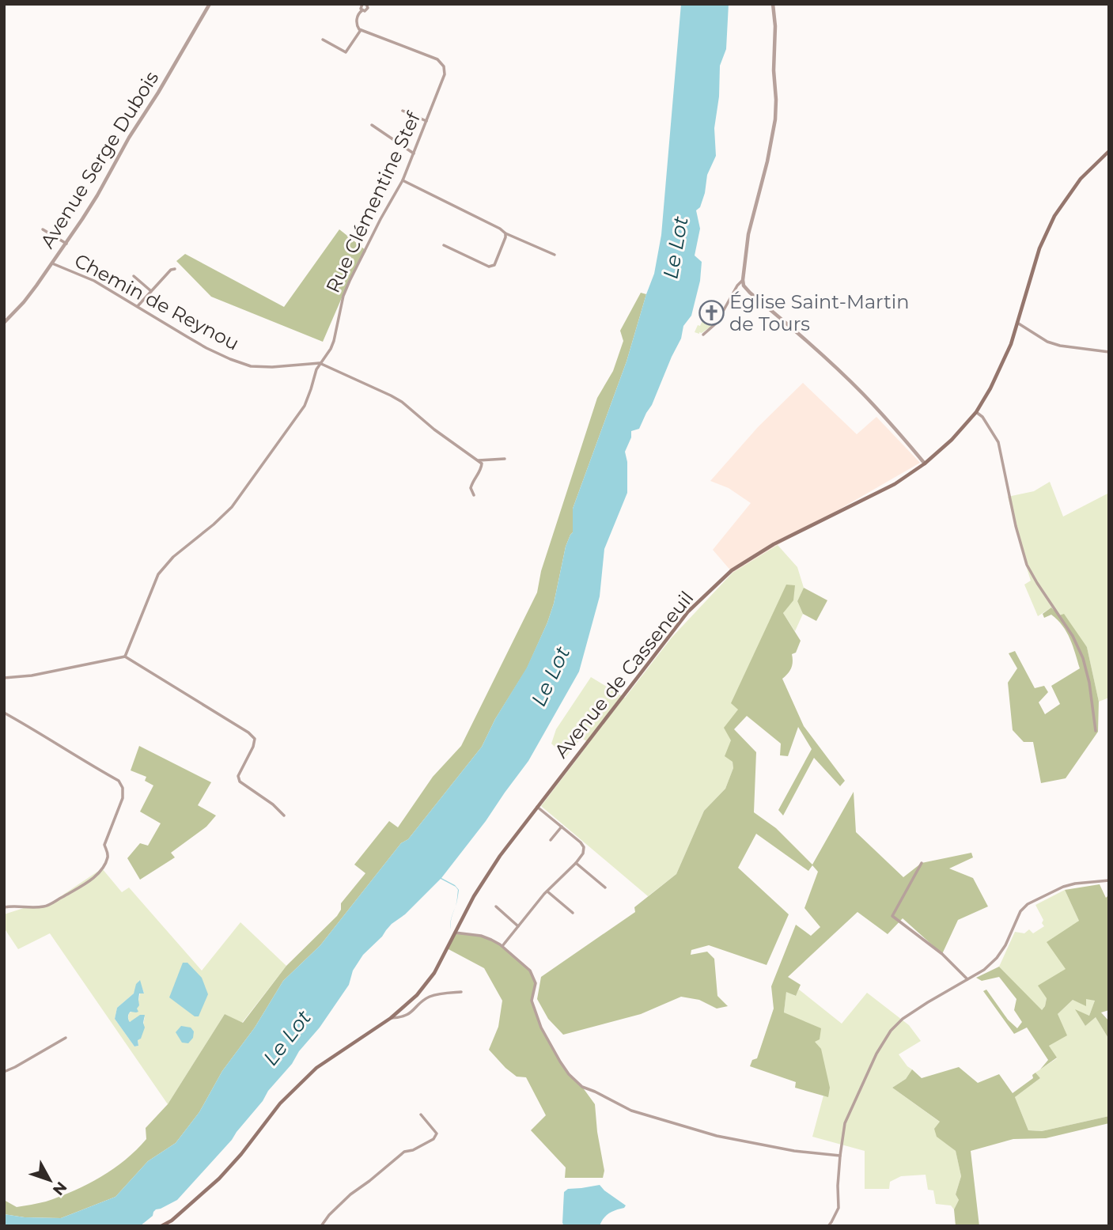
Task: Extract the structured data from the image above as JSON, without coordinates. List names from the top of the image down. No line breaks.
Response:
{"streets":{"main road":["Avenue de Casseneuil"],"street":["Avenue Serge Dubois","Rue Clémentine Stef","Chemin de Reynou"]},"crossings":[["Avenue Serge Dubois","Chemin de Reynou"],["Rue Clémentine Stef","Chemin de Reynou"]],"water":["Le Lot"],"places":{"church":["Église Saint-Martin de Tours"]},"north":"bottom right"}
